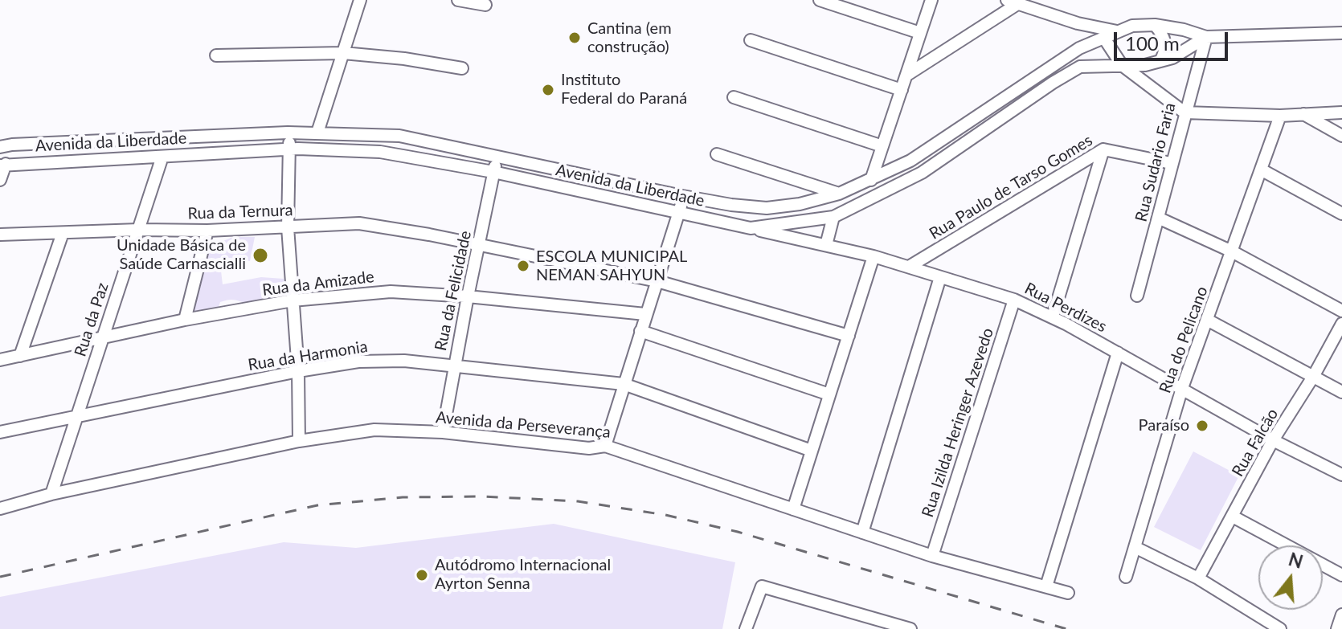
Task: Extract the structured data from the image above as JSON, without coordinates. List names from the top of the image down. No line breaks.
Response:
{"streets":{"street":["Avenida da Liberdade","Rua Sudario Faria","Rua Paulo de Tarso Gomes","Rua da Ternura","Rua da Amizade","Rua da Felicidade","Rua Perdizes","Rua da Paz","Rua do Pelicano","Rua da Harmonia","Rua Izilda Heringer Azevedo","Avenida da Perseverança","Rua Falcão"]},"crossings":[["Avenida da Liberdade","Rua Sudario Faria"],["Avenida da Liberdade","Rua da Felicidade"],["Avenida da Liberdade","Rua Perdizes"],["Avenida da Liberdade","Rua da Paz"],["Rua Sudario Faria","Rua Paulo de Tarso Gomes"],["Rua Paulo de Tarso Gomes","Rua Perdizes"],["Rua da Ternura","Rua da Felicidade"],["Rua da Ternura","Rua da Paz"],["Rua da Amizade","Rua da Felicidade"],["Rua da Amizade","Rua da Paz"],["Rua da Felicidade","Rua da Harmonia"],["Rua da Felicidade","Avenida da Perseverança"],["Rua Perdizes","Rua do Pelicano"],["Rua Perdizes","Rua Izilda Heringer Azevedo"],["Rua Perdizes","Rua Falcão"],["Rua da Paz","Rua da Harmonia"],["Rua da Paz","Avenida da Perseverança"],["Rua Izilda Heringer Azevedo","Avenida da Perseverança"]],"places":["Cantina (em construção)","Instituto Federal do Paraná","Unidade Básica de Saúde Carnascialli","ESCOLA MUNICIPAL NEMAN SAHYUN","Paraíso","Autódromo Internacional Ayrton Senna"],"scale_bar":"100 m","north":"top"}
